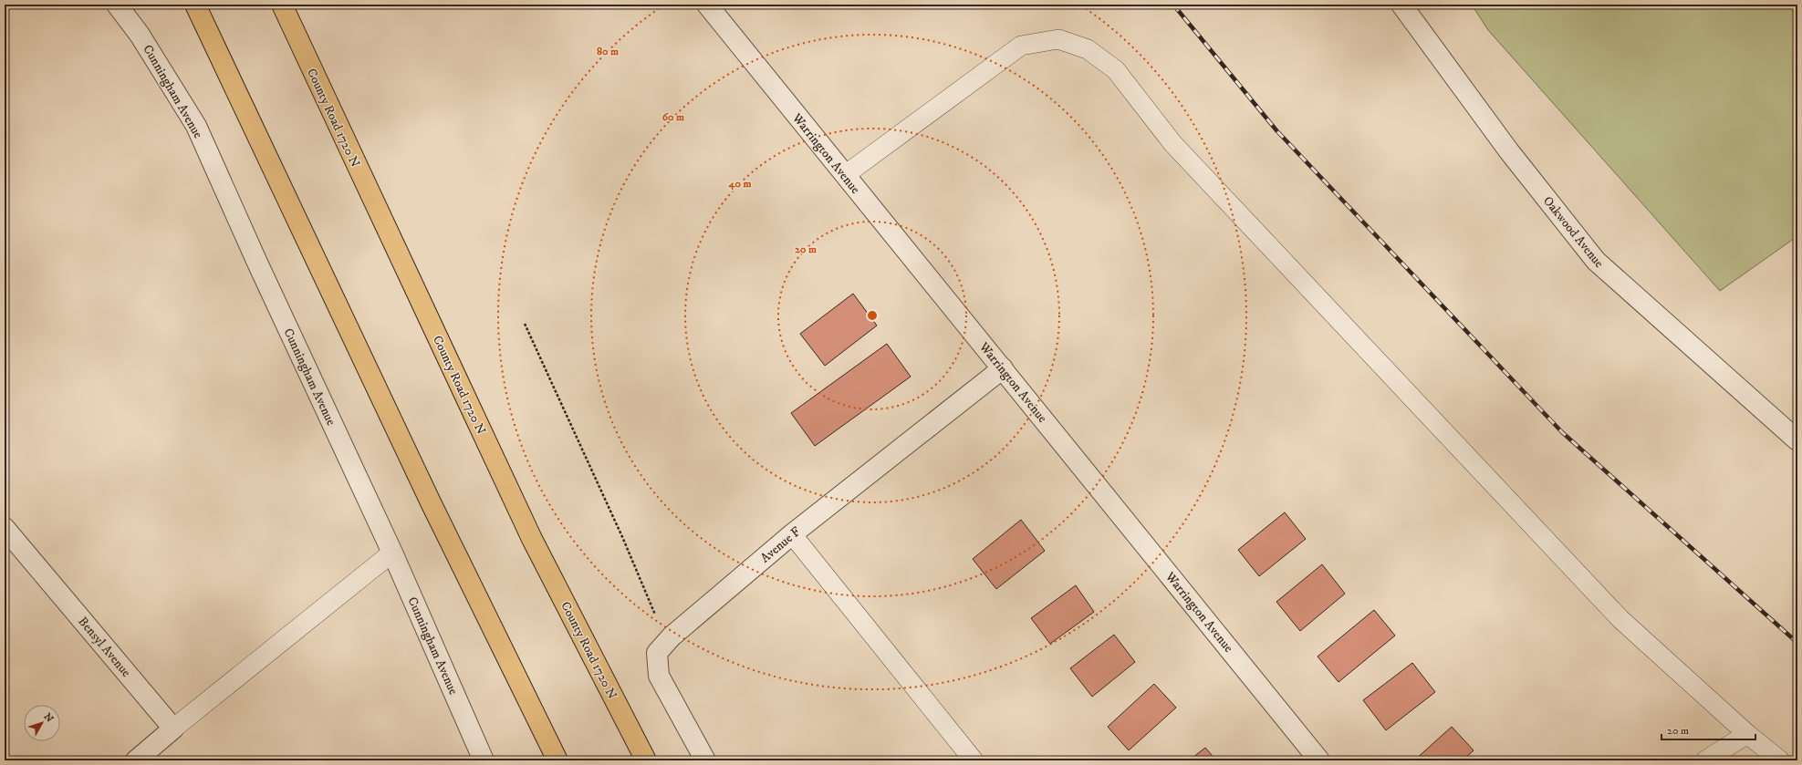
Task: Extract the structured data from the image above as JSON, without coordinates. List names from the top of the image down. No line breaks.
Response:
{"streets":{"main road":["County Road 1720 N"],"street":["Cunningham Avenue","Warrington Avenue","Oakwood Avenue","Avenue F","Bensyl Avenue"]},"crossings":[["Warrington Avenue","Avenue F"]],"scale_bar":"20 m","north":"top right","rings":["80 m","60 m","40 m","20 m"]}
